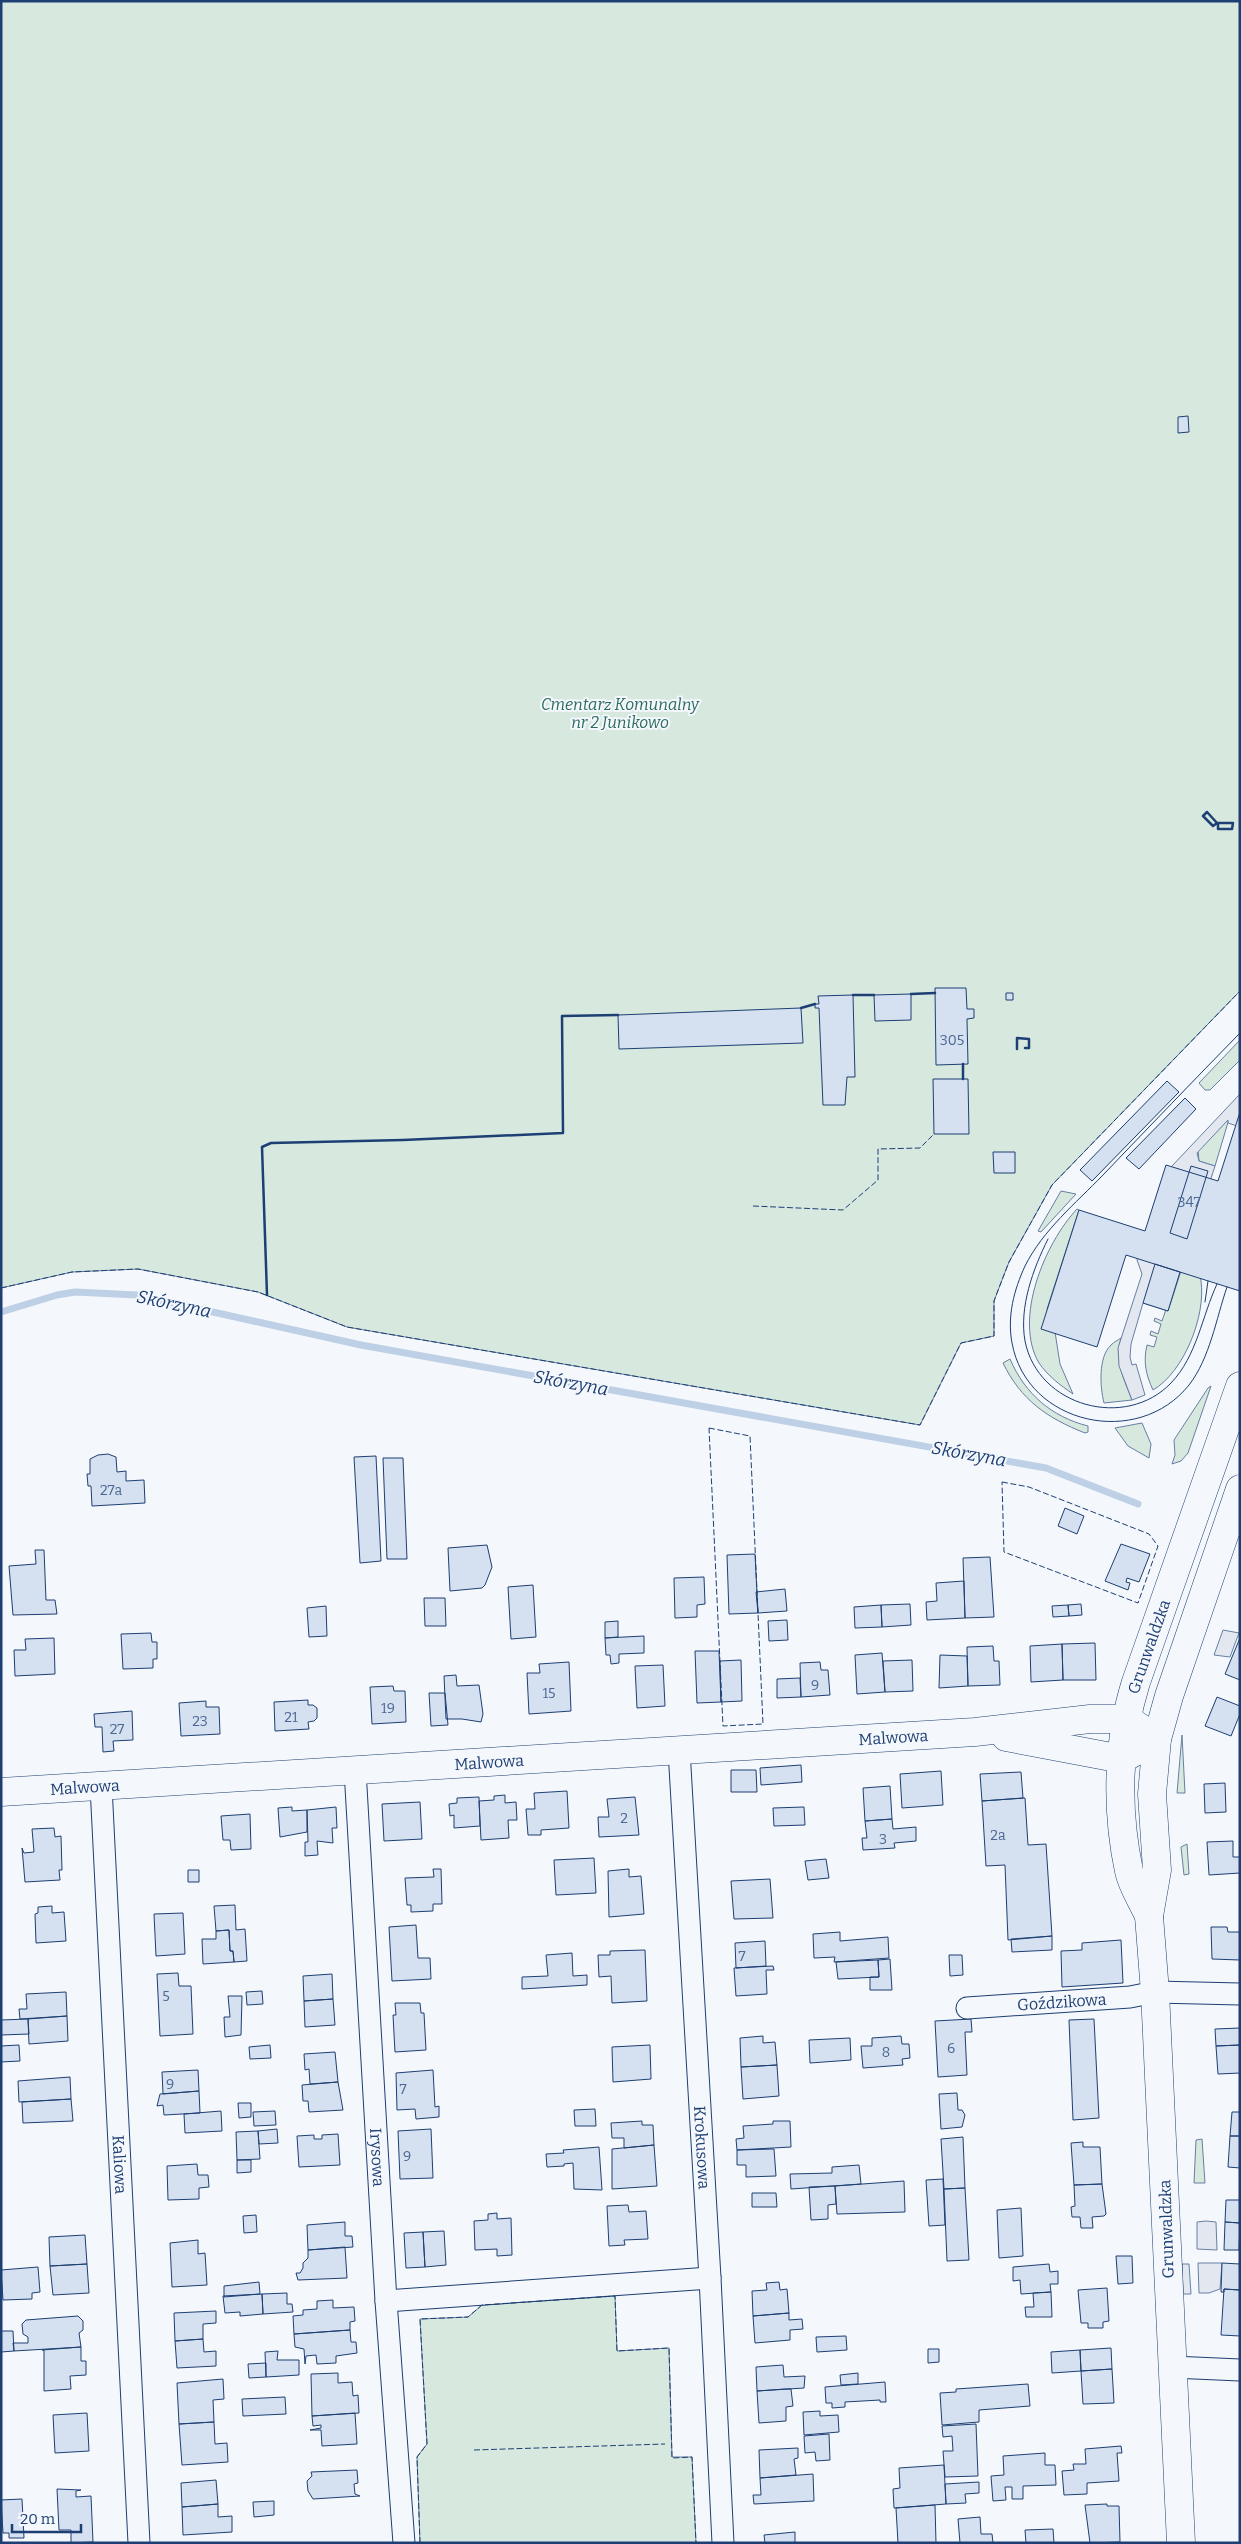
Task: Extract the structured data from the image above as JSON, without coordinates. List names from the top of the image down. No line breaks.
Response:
{"streets":{"street":["Grunwaldzka","Malwowa","Goździkowa","Krokusowa","Irysowa","Kaliowa"]},"crossings":[["Grunwaldzka","Malwowa"],["Grunwaldzka","Goździkowa"],["Malwowa","Krokusowa"],["Malwowa","Irysowa"],["Malwowa","Kaliowa"]],"water":["Skórzyna"],"parks":["Cmentarz Komunalny nr 2 Junikowo"],"house_numbers":["305","347","27a","9","15","19","21","23","27","2","2a","3","7","5","6","8","9","7","9"],"scale_bar":"20 m"}
